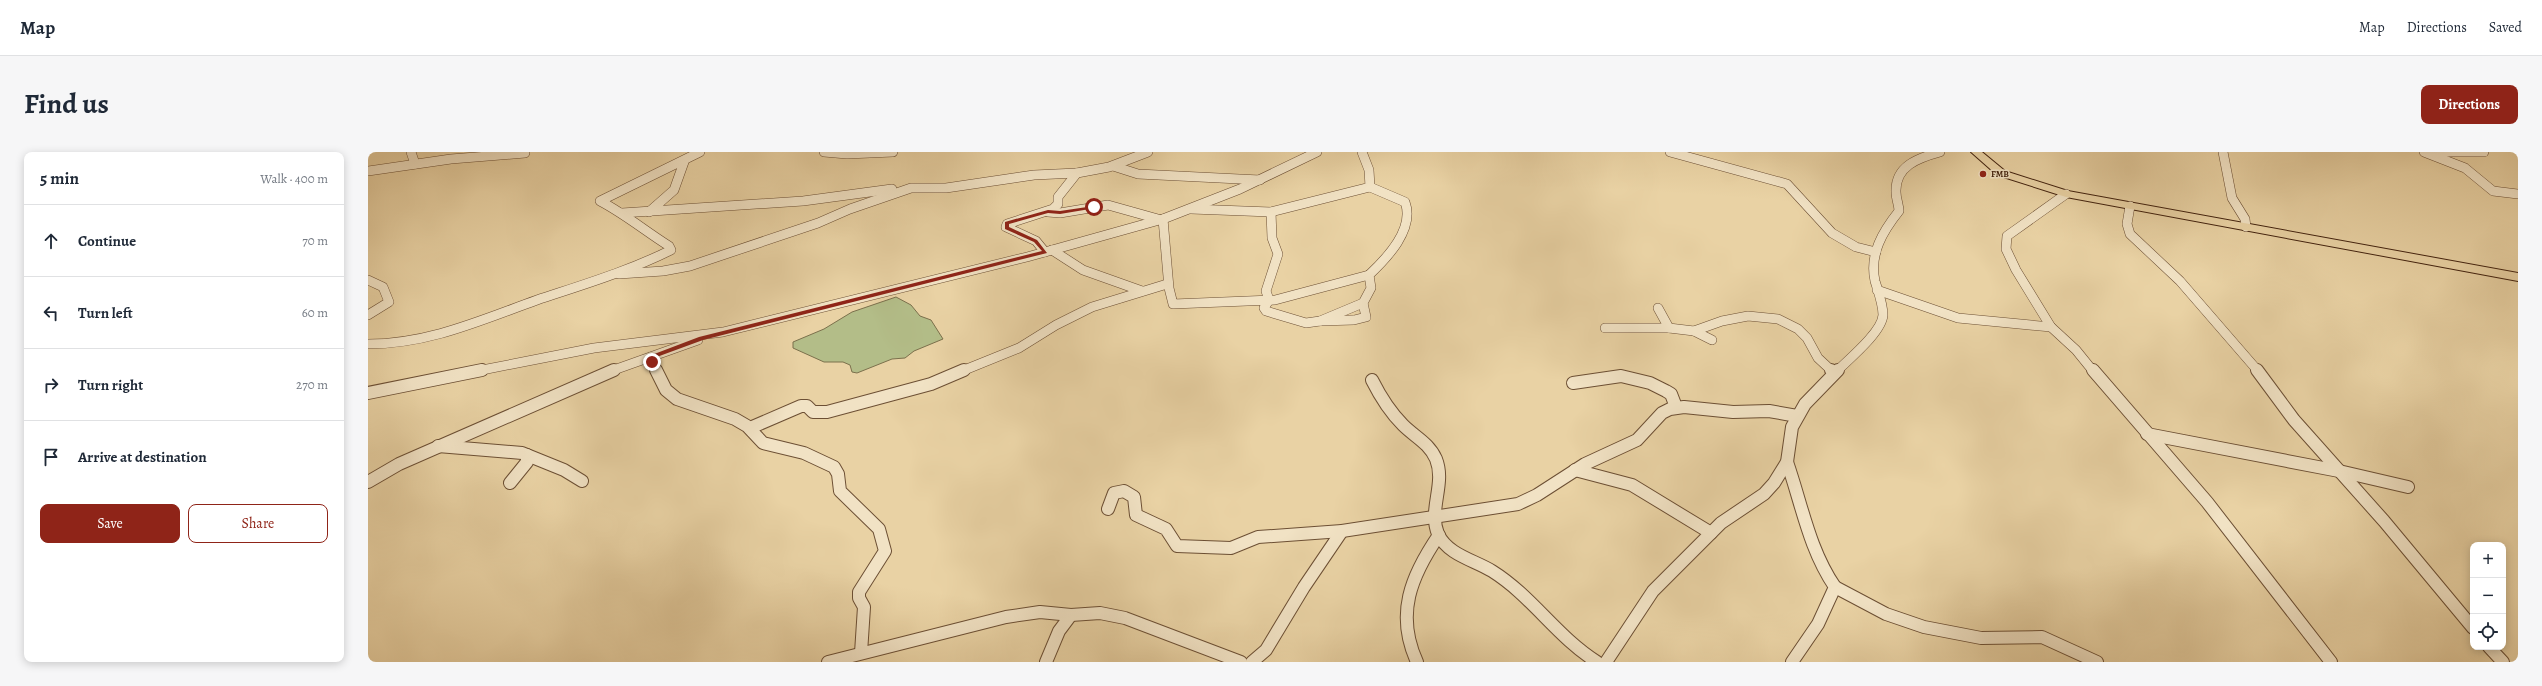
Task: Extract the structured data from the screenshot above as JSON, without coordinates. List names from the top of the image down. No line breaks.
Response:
{"places":["FMB"],"page":{"header":"Map","nav":["Map","Directions","Saved"],"title":"Find us","buttons":["Directions",["Save","Share"]],"heading":["5 min","Walk · 400 m"],"list":[["Continue","70 m"],["Turn left","60 m"],["Turn right","270 m"],"Arrive at destination"],"map_buttons":["+","−"]}}
